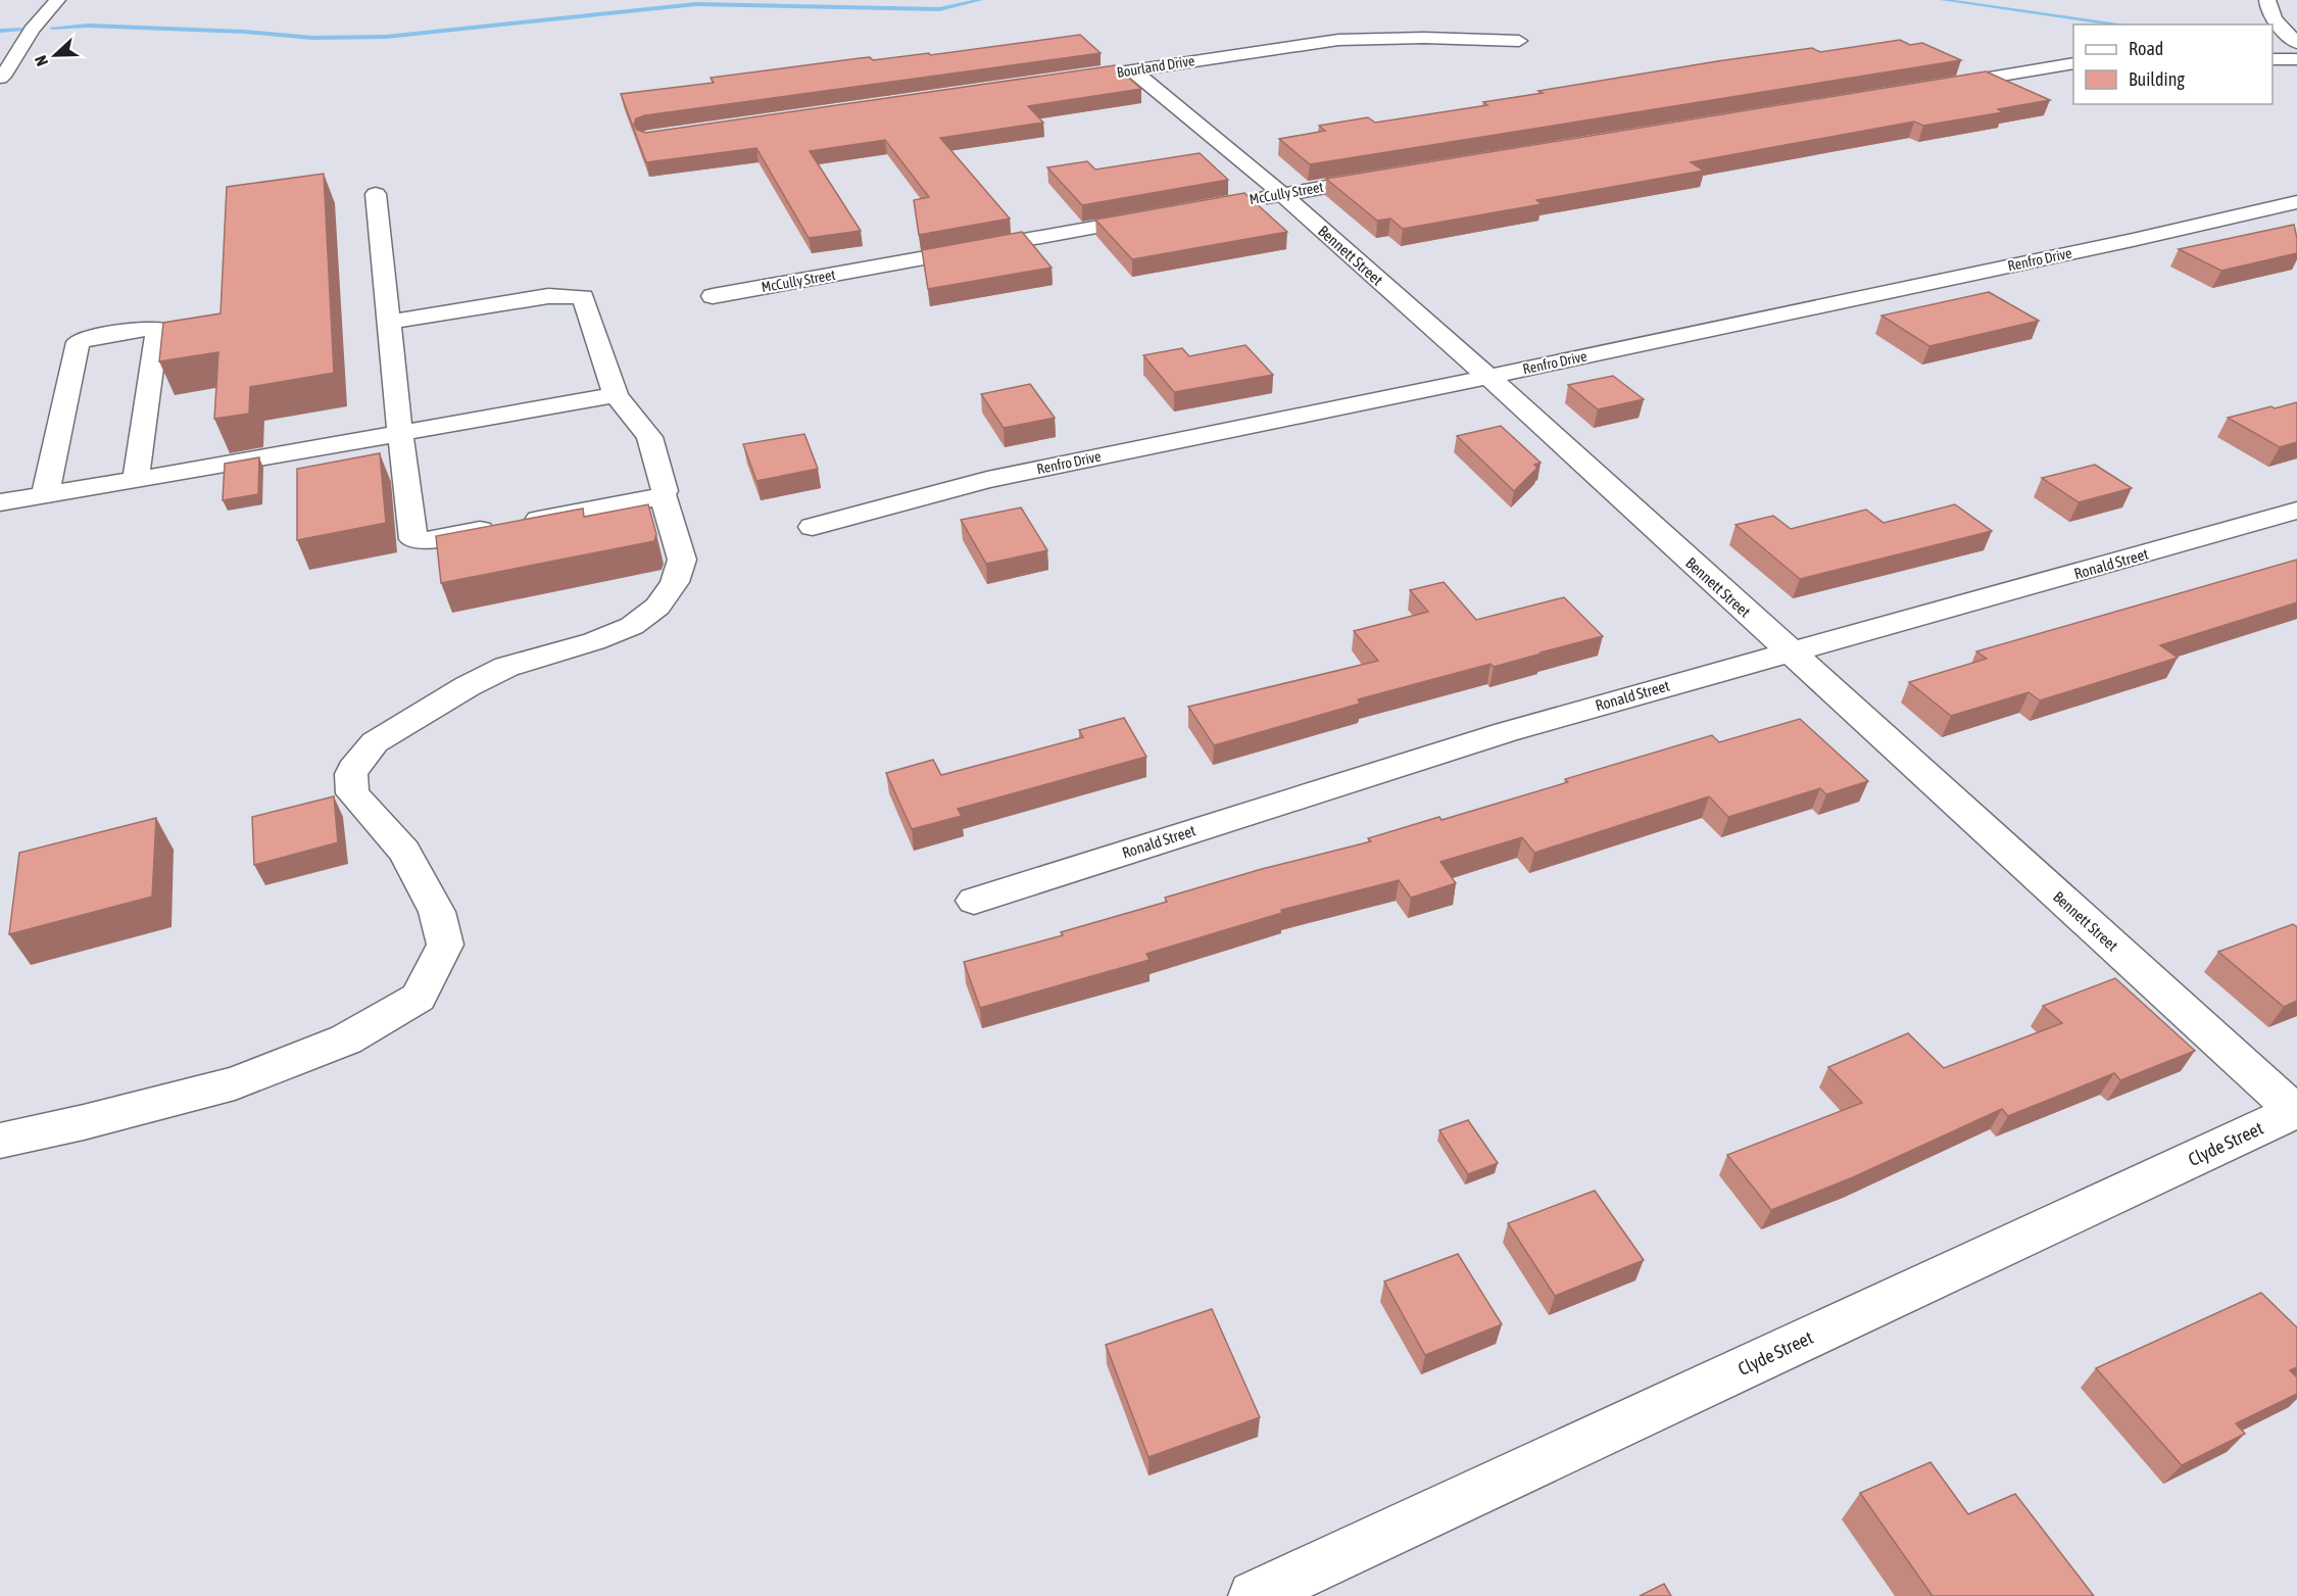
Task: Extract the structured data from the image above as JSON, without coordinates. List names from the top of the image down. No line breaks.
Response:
{"streets":{"street":["Bourland Drive","McCully Street","Bennett Street","Renfro Drive","Ronald Street","Clyde Street"]},"crossings":[["Bourland Drive","Bennett Street"],["McCully Street","Bennett Street"],["Bennett Street","Renfro Drive"],["Bennett Street","Ronald Street"],["Bennett Street","Clyde Street"]],"legend":["Road","Building"],"north":"left"}
